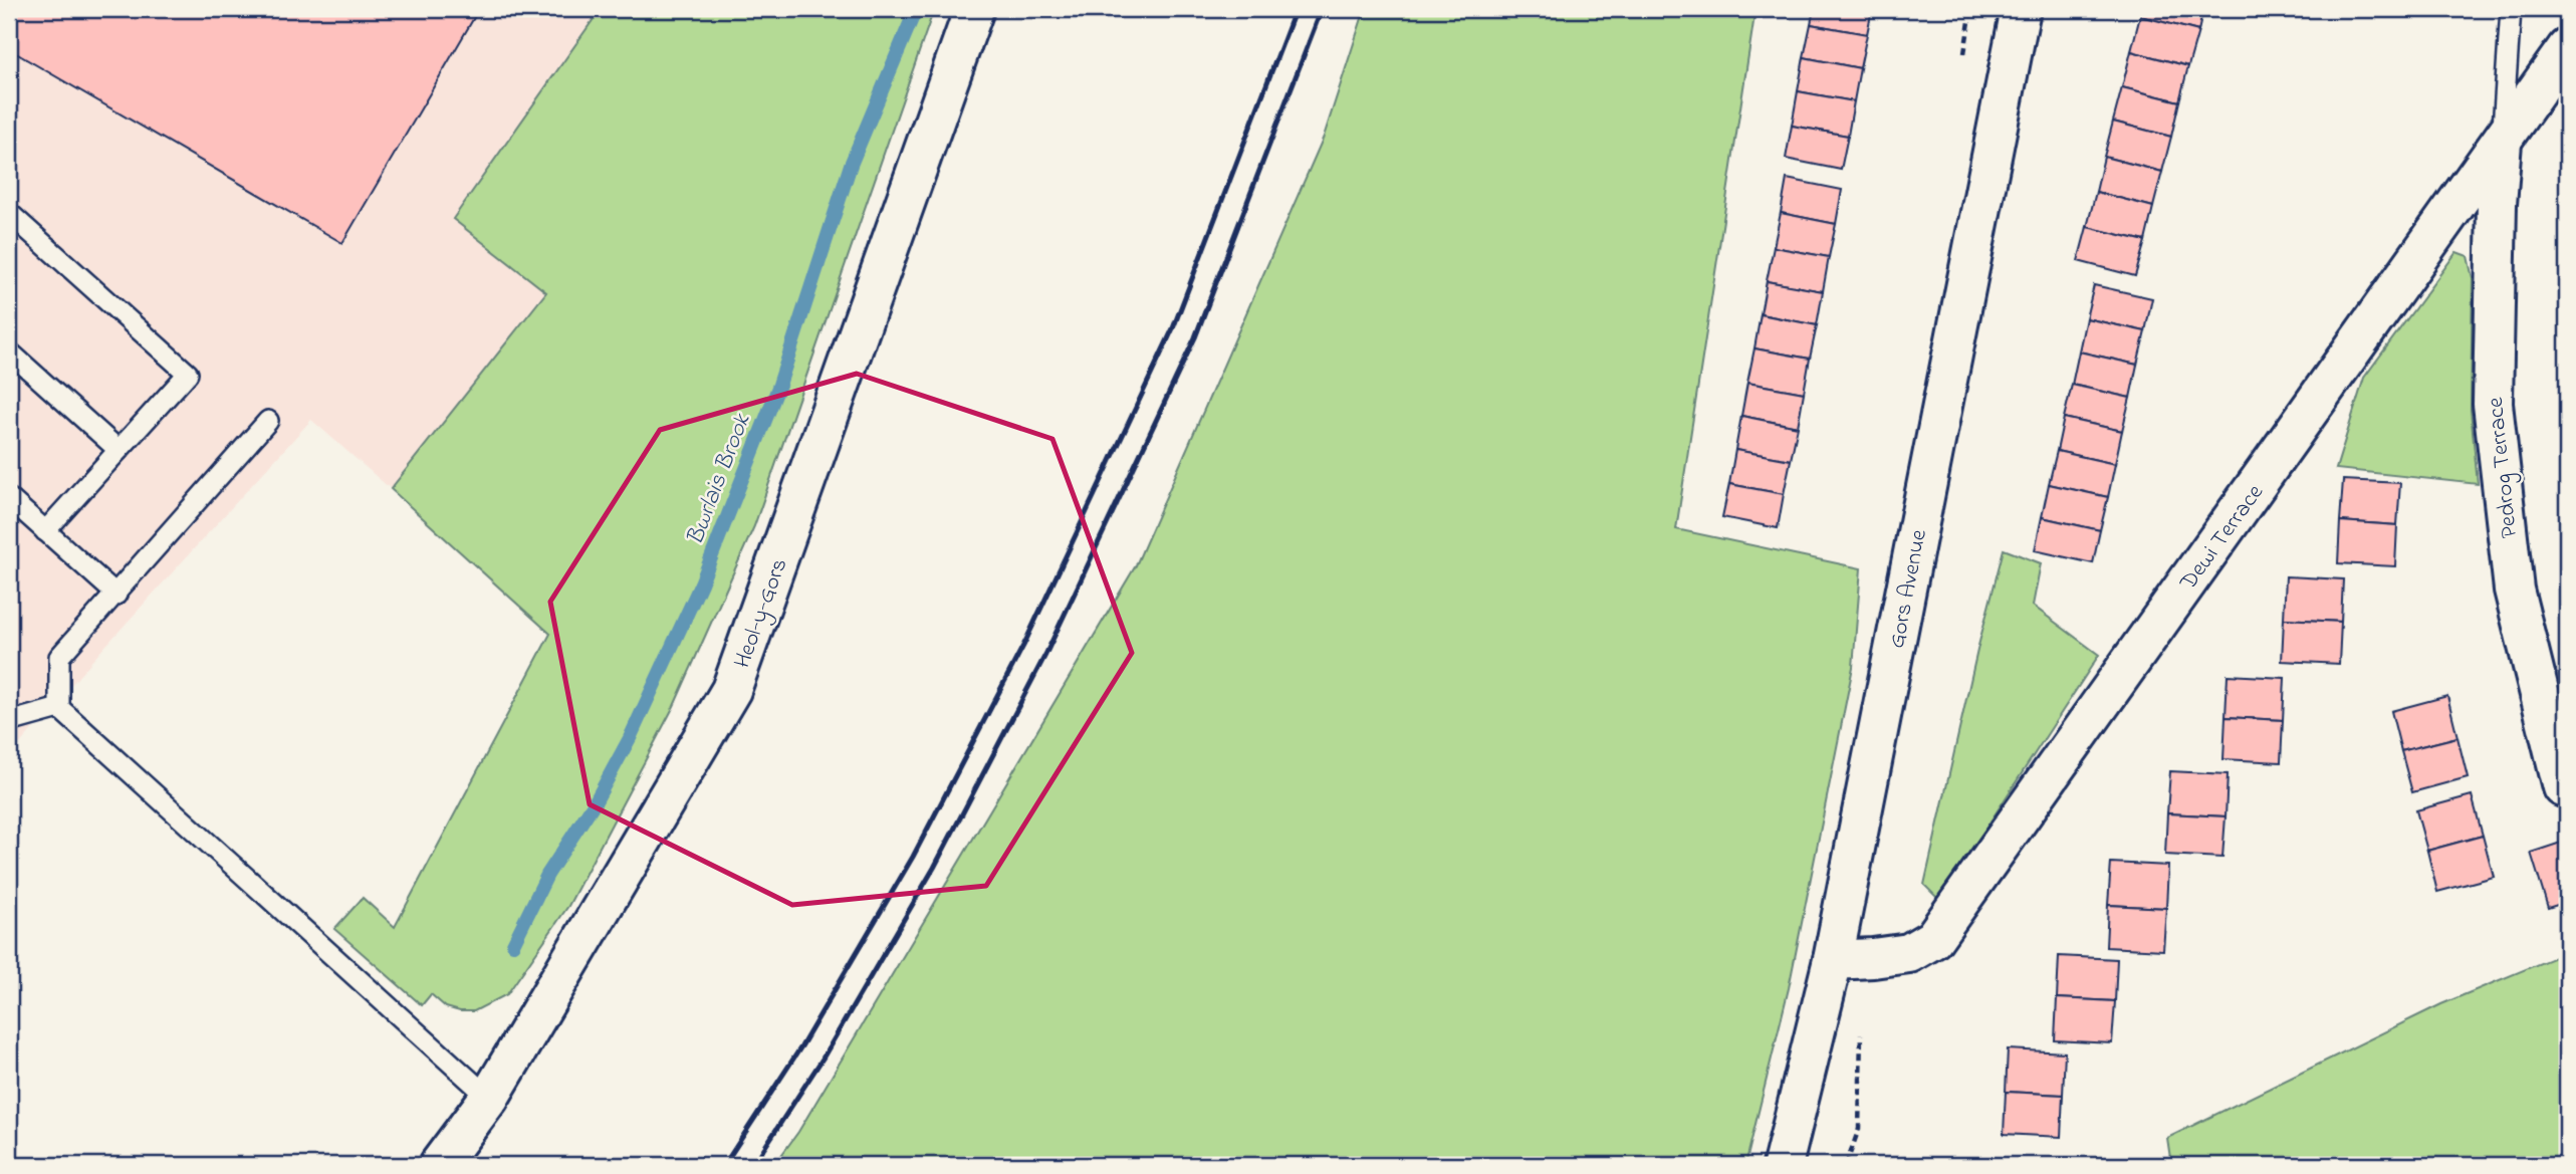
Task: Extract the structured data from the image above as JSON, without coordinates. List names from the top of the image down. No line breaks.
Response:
{"streets":{"street":["Pedrog Terrace","Dewi Terrace","Gors Avenue","Heol-y-Gors"]},"crossings":[["Pedrog Terrace","Dewi Terrace"],["Dewi Terrace","Gors Avenue"]],"water":["Bwrlais Brook"]}
